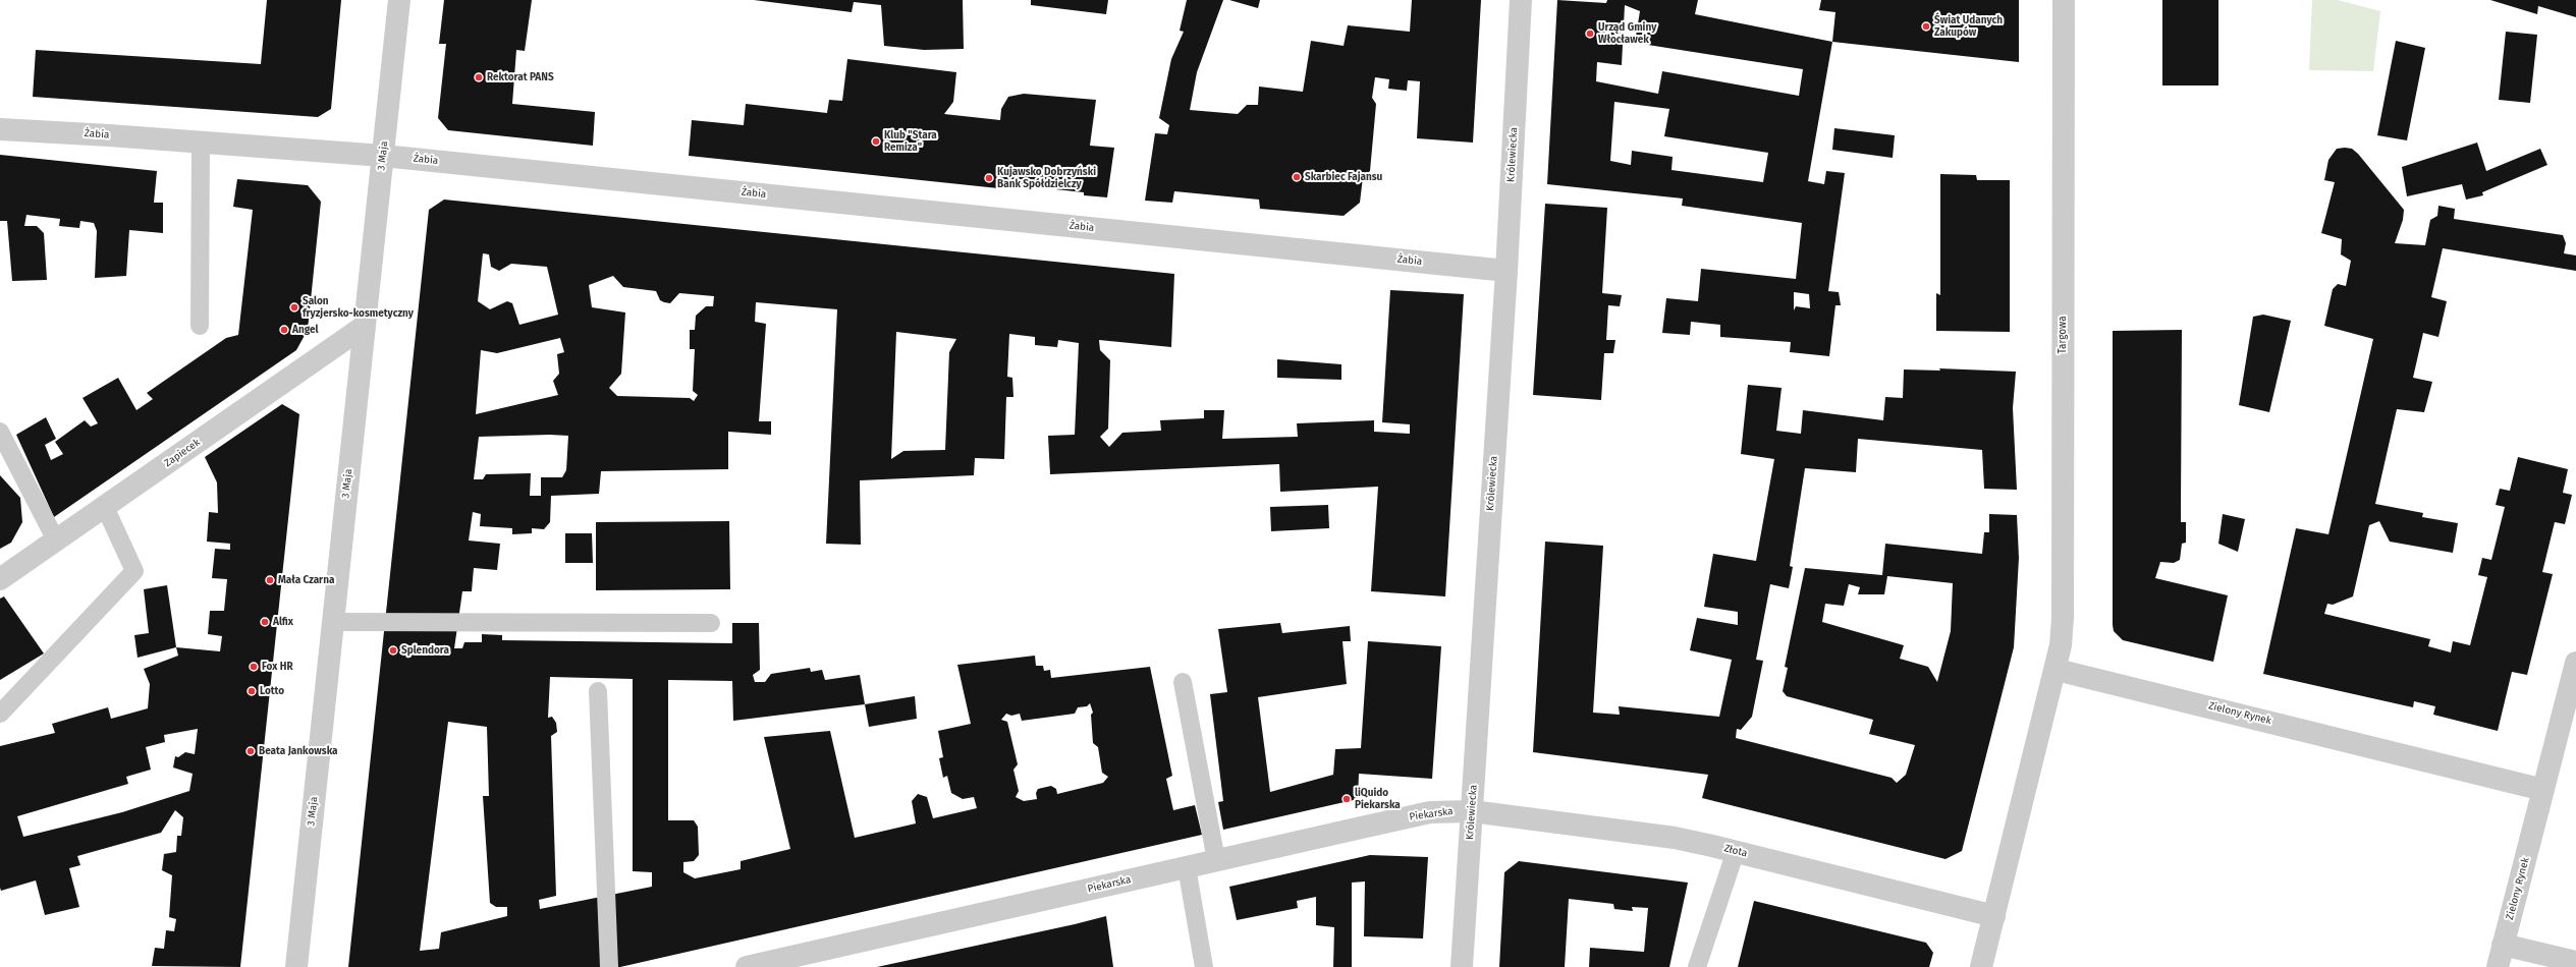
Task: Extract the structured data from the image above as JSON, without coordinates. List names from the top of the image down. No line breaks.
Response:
{"streets":{"street":["Żabia","Królewiecka","3 Maja","Targowa","Zapiecek","Zielony Rynek","Piekarska","Złota"]},"crossings":[["Żabia","Królewiecka"],["Żabia","3 Maja"],["Królewiecka","Piekarska"],["Królewiecka","Złota"],["3 Maja","Zapiecek"],["Targowa","Zielony Rynek"],["Piekarska","Złota"]],"places":["Świat Udanych Zakupów","Urząd Gminy Włocławek","Rektorat PANS","Klub \"Stara Remiza\"","Skarbiec Fajansu","Kujawsko Dobrzyński Bank Spółdzielczy","Salon fryzjersko-kosmetyczny","Angel","Mała Czarna","Alfix","Splendora","Fox HR","Lotto","Beata Jankowska","liQuido Piekarska"]}
